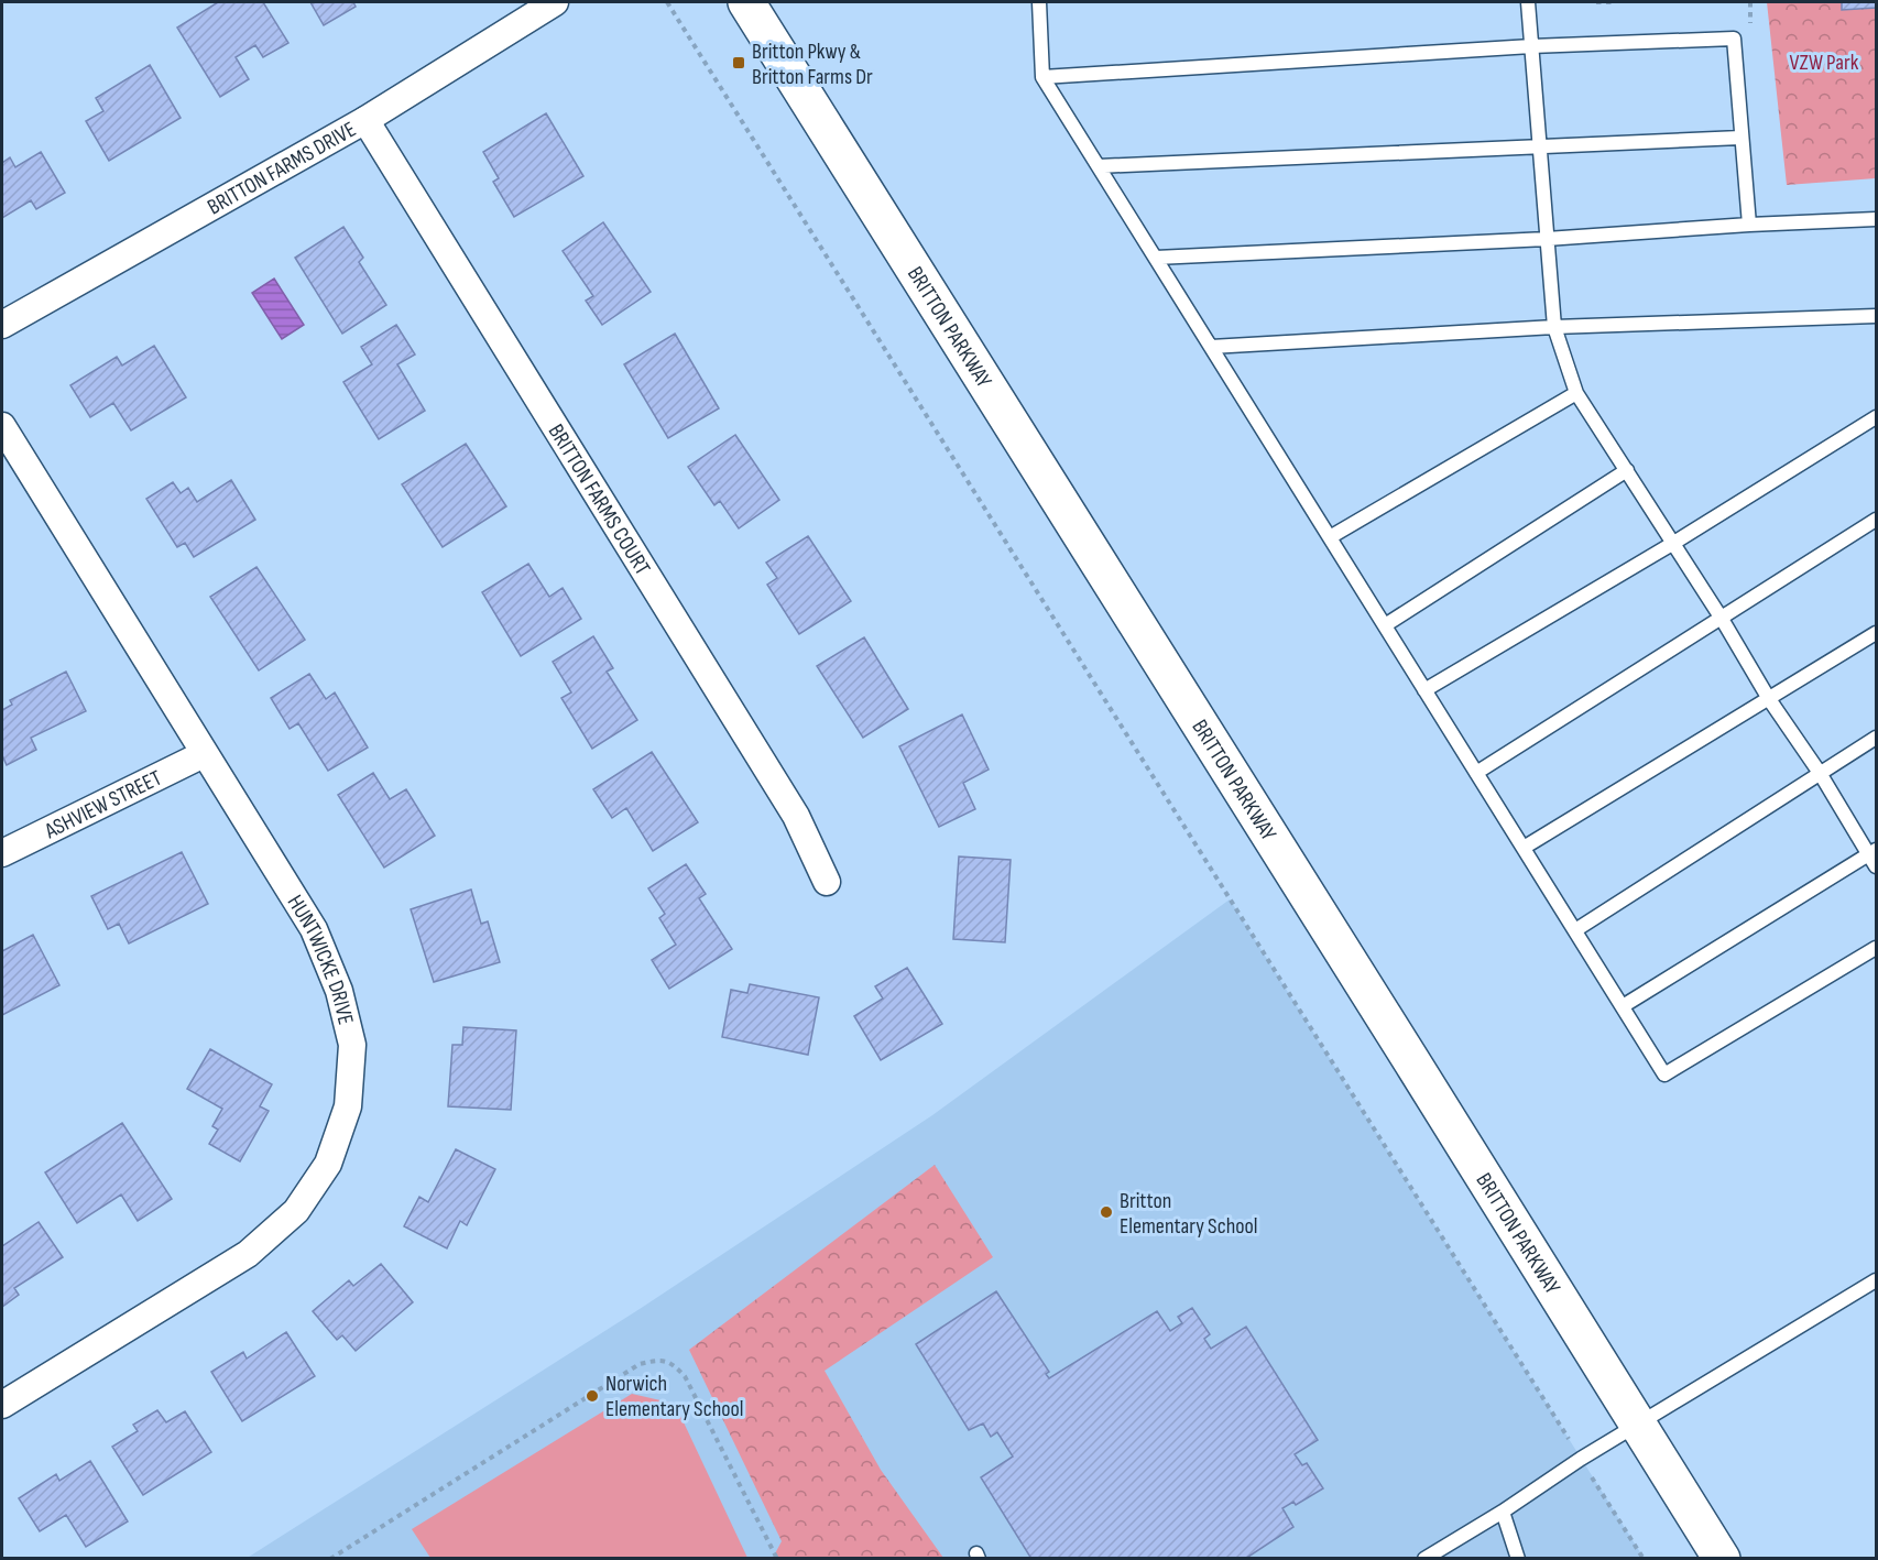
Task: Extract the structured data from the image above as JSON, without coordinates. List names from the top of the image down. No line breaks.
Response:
{"streets":{"main road":["BRITTON PARKWAY"],"street":["BRITTON FARMS DRIVE","BRITTON FARMS COURT","ASHVIEW STREET","HUNTWICKE DRIVE"]},"crossings":[["BRITTON FARMS DRIVE","BRITTON FARMS COURT"],["ASHVIEW STREET","HUNTWICKE DRIVE"]],"parks":["VZW Park"],"places":{"transit":["Britton Pkwy & Britton Farms Dr"],"other":["Britton Elementary School","Norwich Elementary School"]}}
